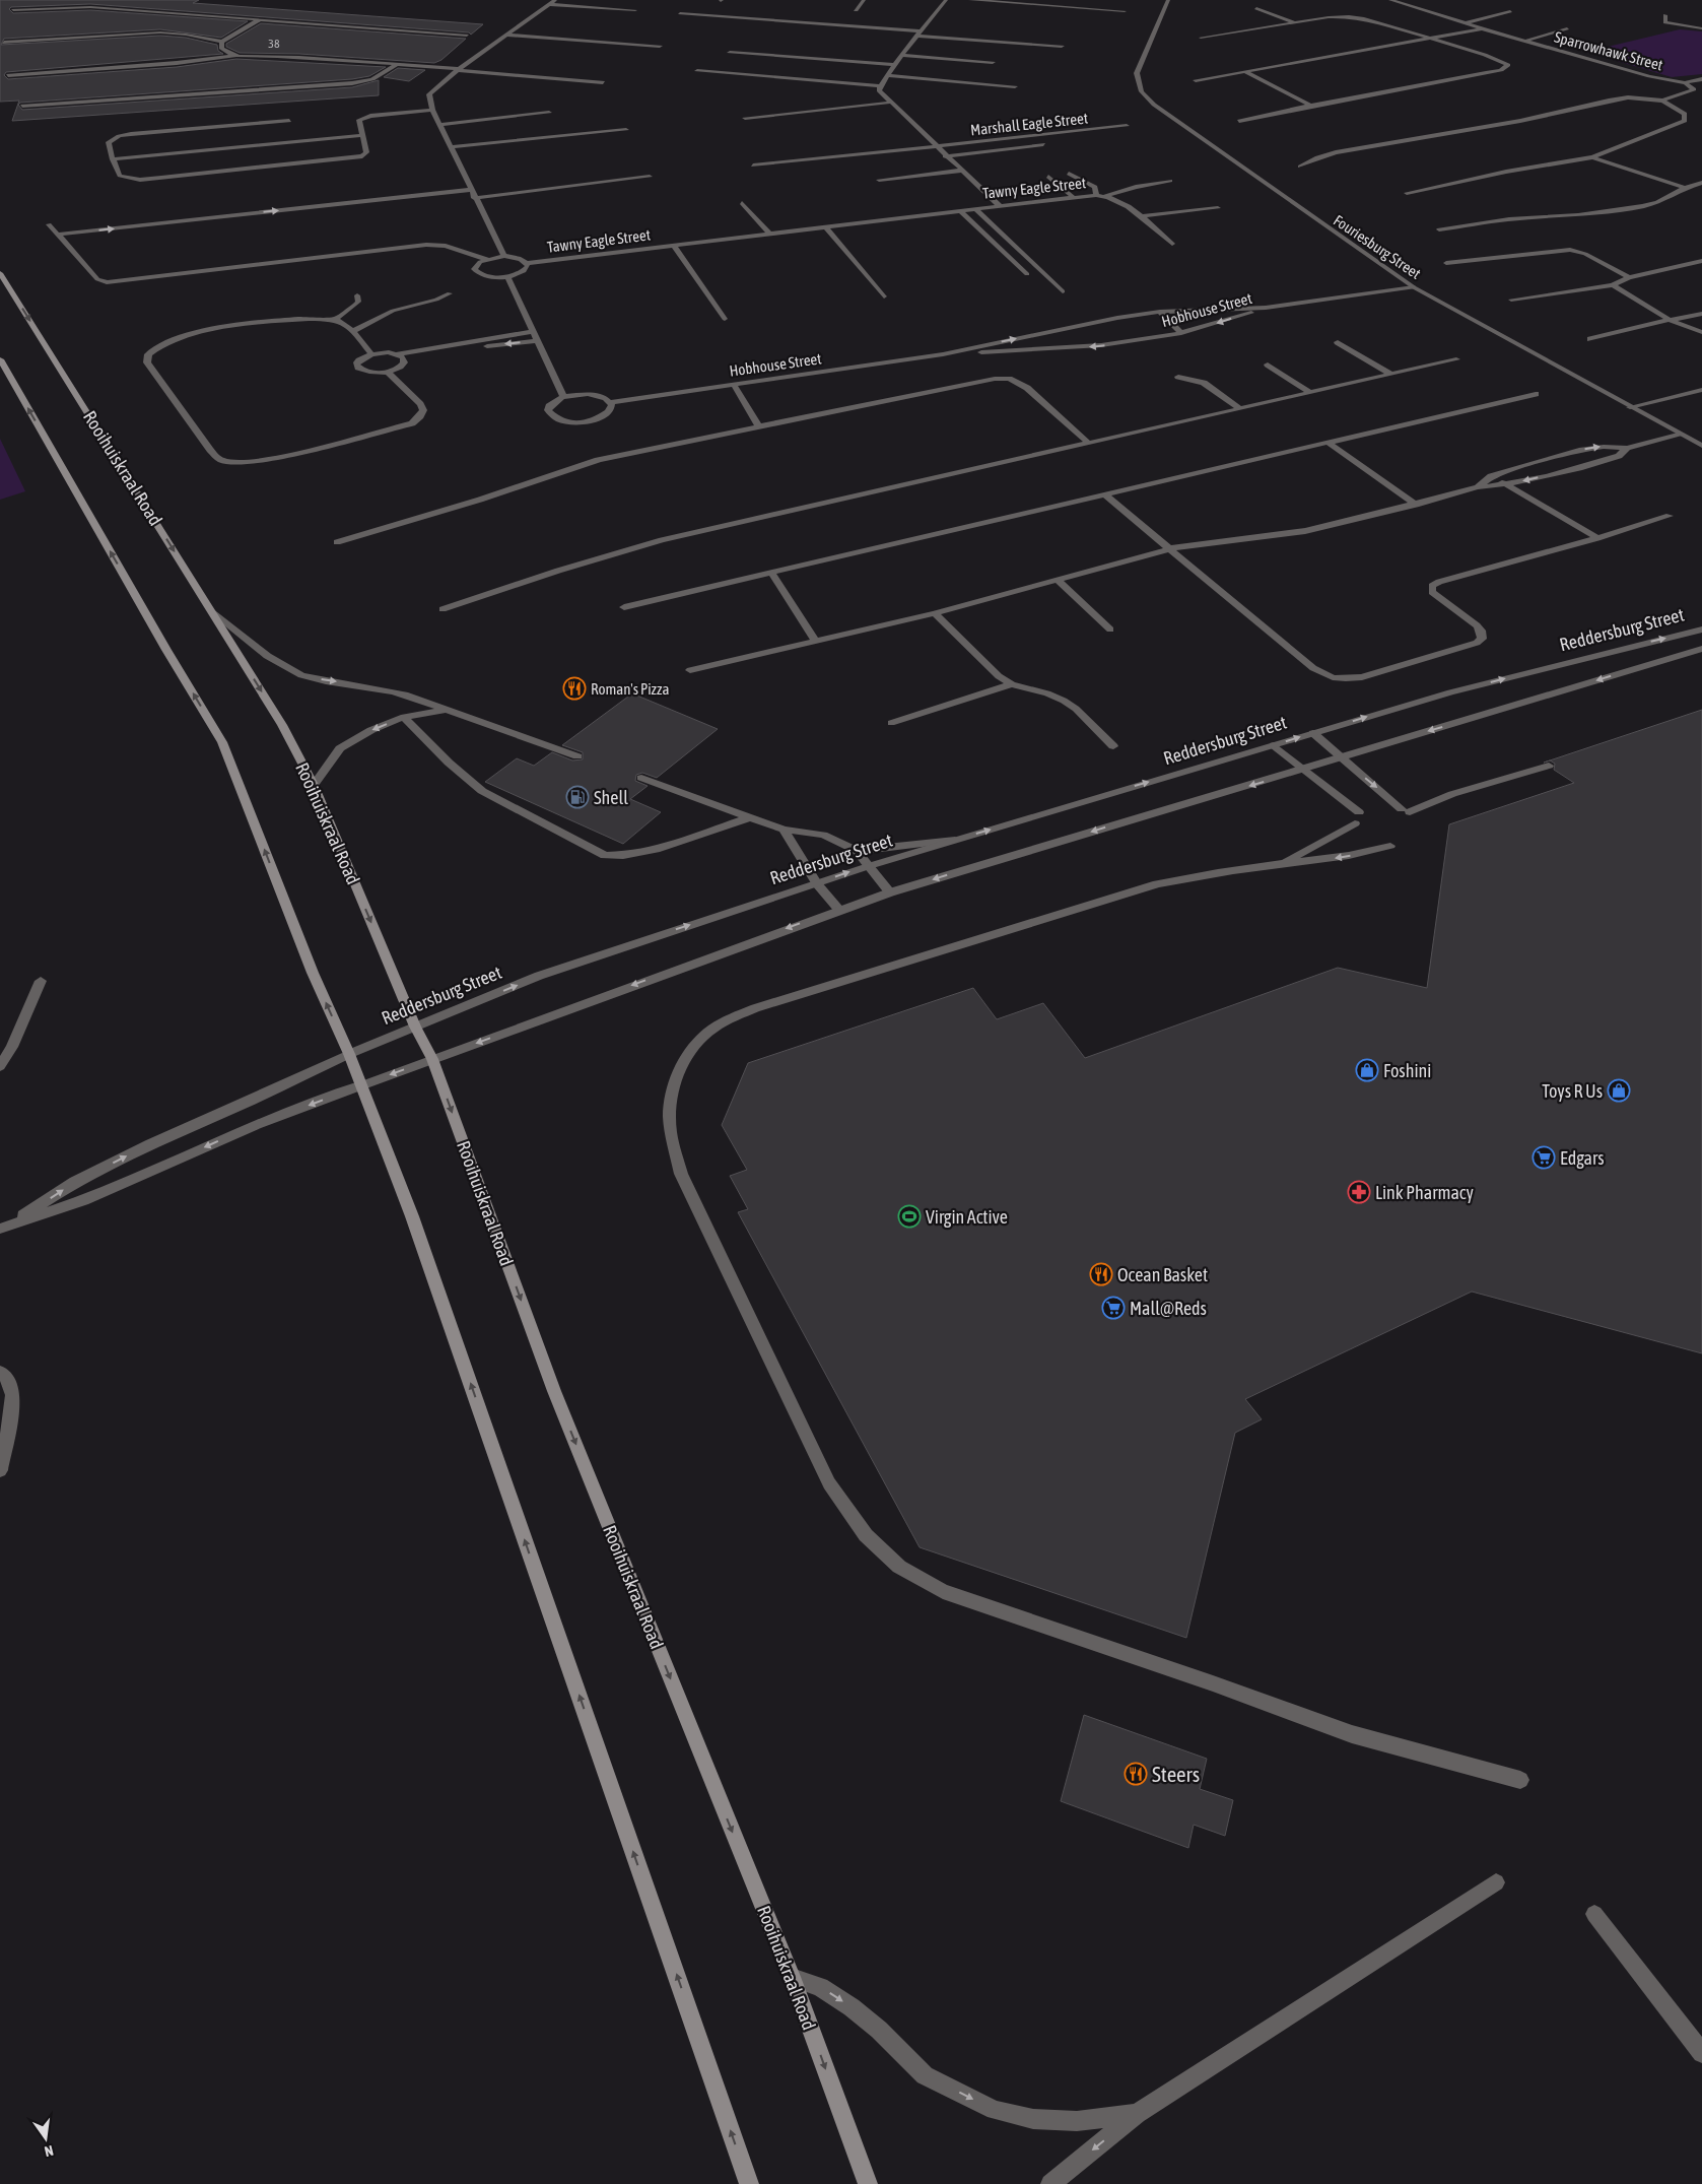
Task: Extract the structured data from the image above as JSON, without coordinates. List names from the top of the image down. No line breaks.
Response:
{"streets":{"main road":["Rooihuiskraal Road"],"street":["Sparrowhawk Street","Marshall Eagle Street","Tawny Eagle Street","Fouriesburg Street","Hobhouse Street","Reddersburg Street"]},"crossings":[["Fouriesburg Street","Hobhouse Street"],["Rooihuiskraal Road","Reddersburg Street"]],"places":{"restaurant":["Roman's Pizza","Ocean Basket","Steers"],"fuel station":["Shell"],"shop":["Foshini","Toys R Us"],"supermarket":["Edgars","Mall@Reds"],"pharmacy":["Link Pharmacy"],"sports":["Virgin Active"]},"house_numbers":["38"],"north":"bottom"}
